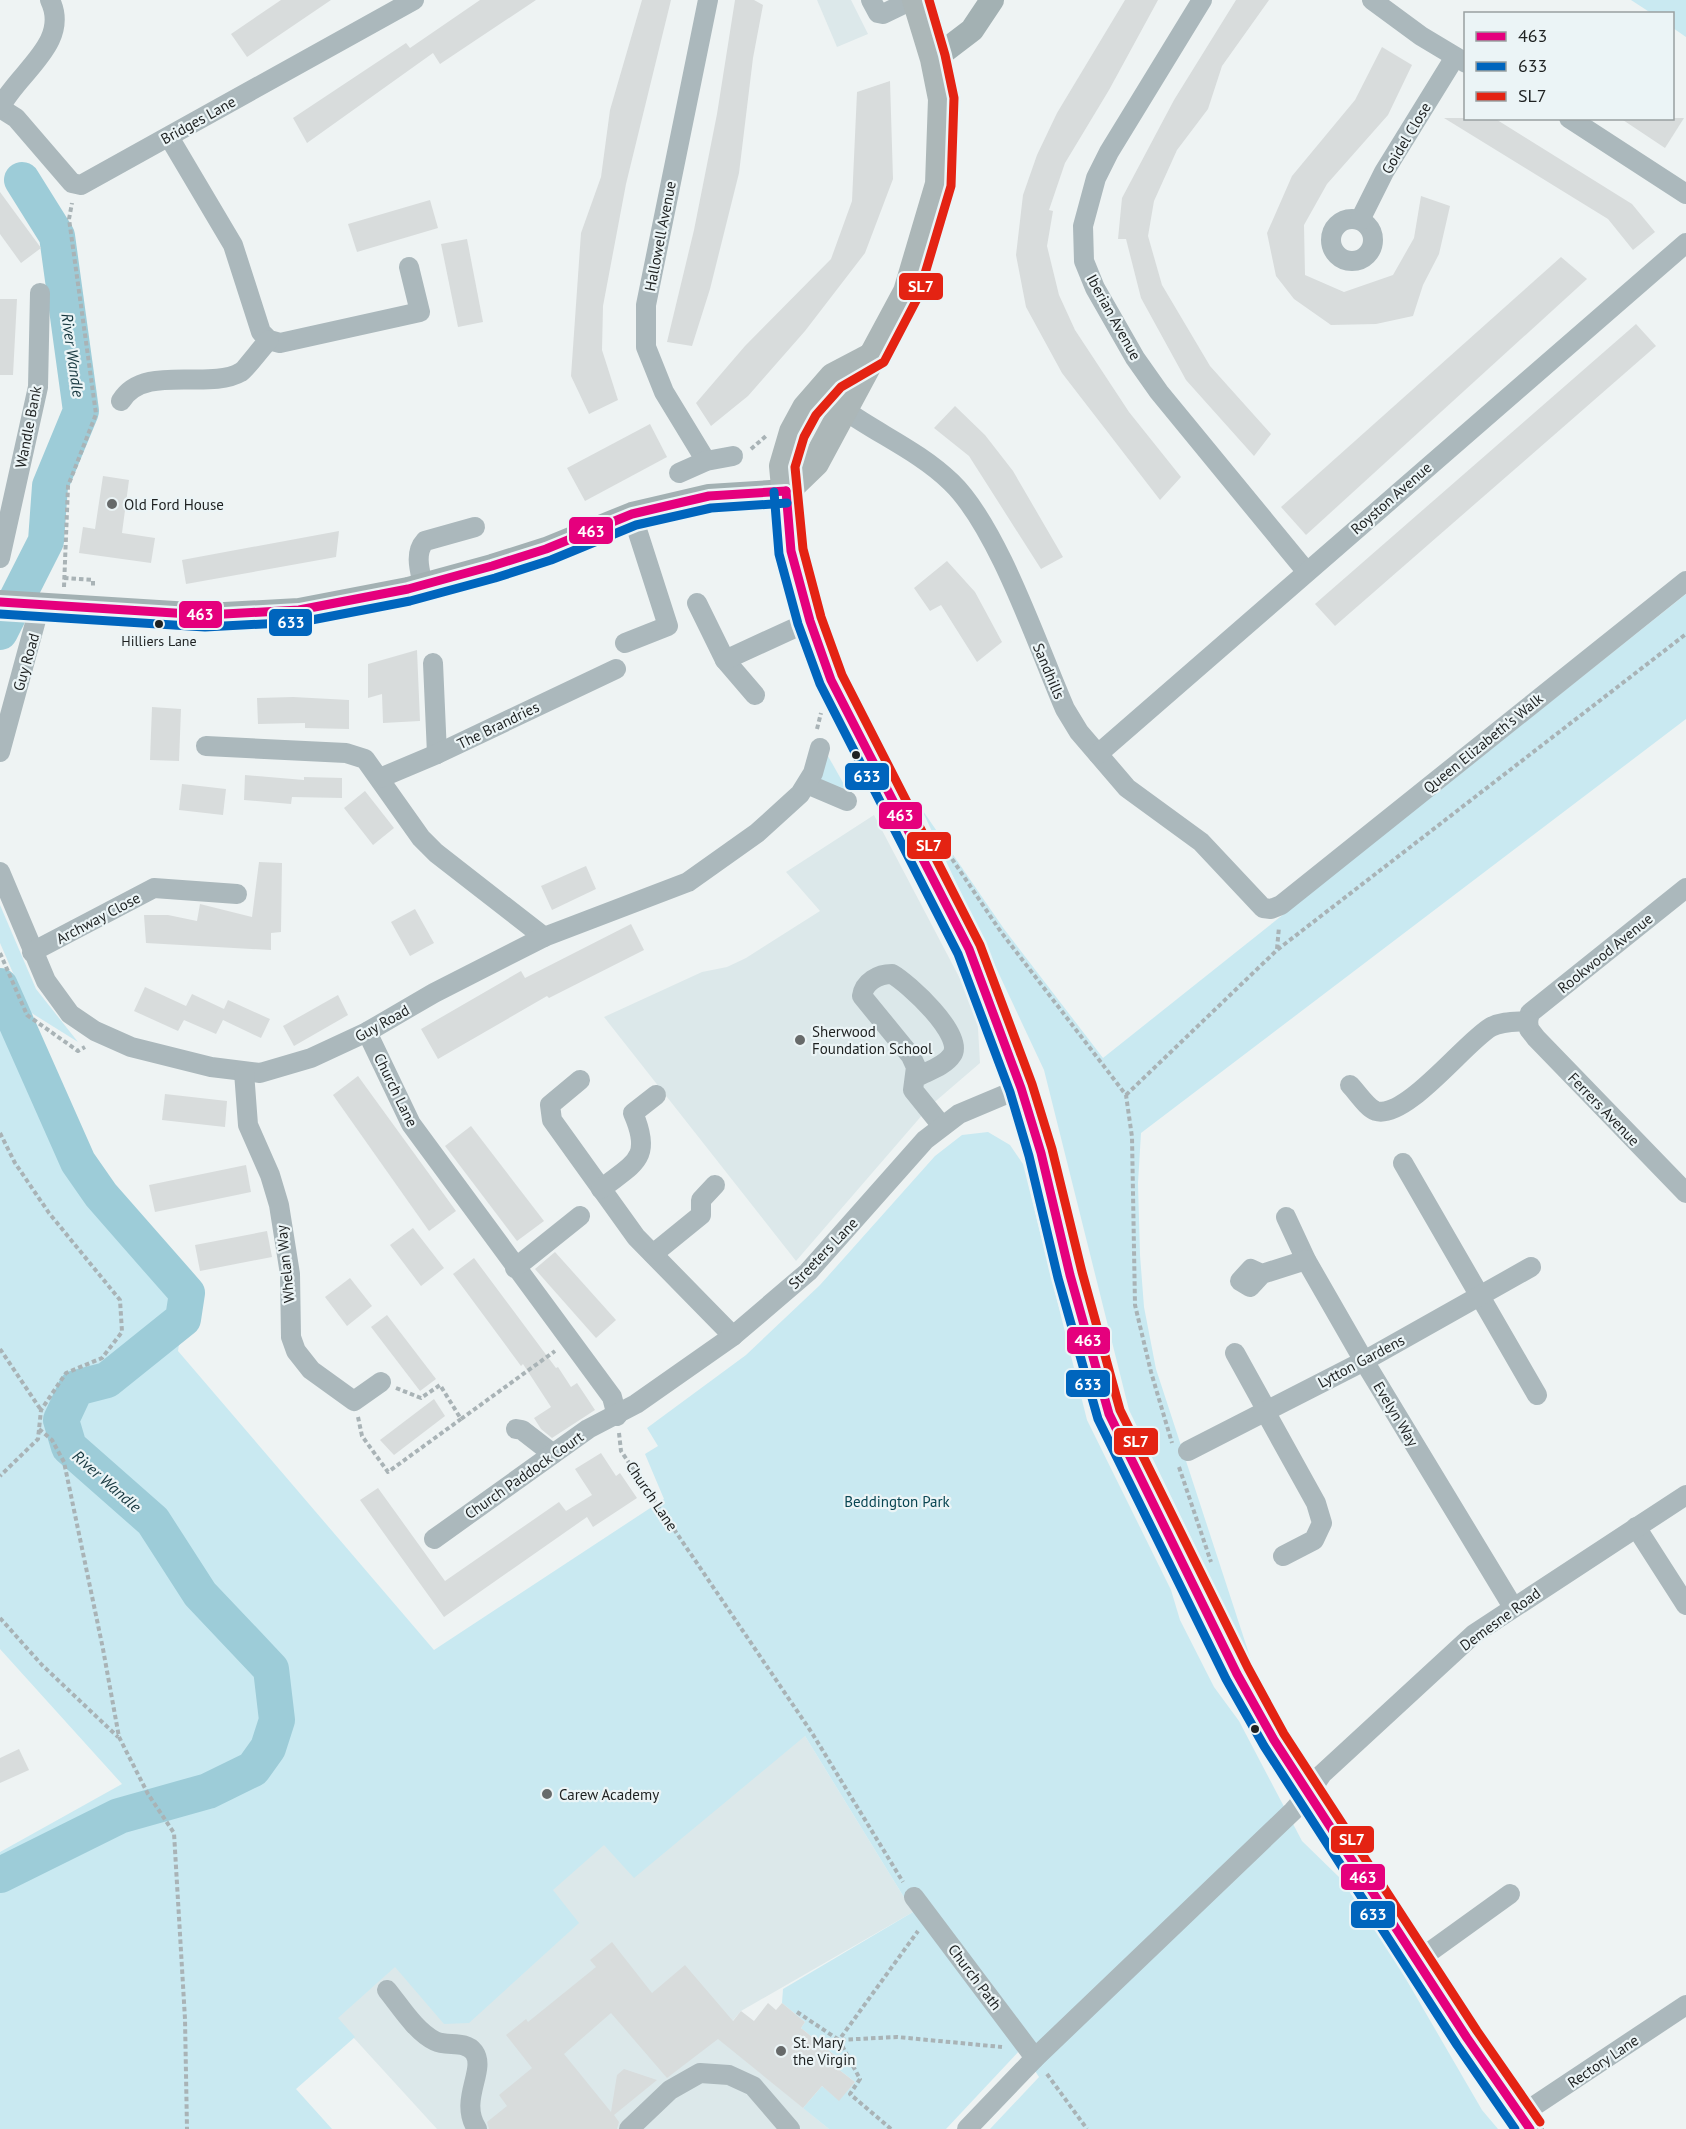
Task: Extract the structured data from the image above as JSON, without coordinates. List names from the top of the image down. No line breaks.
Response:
{"streets":{"street":["Bridges Lane","Goidel Close","Hallowell Avenue","Iberian Avenue","Wandle Bank","Royston Avenue","Guy Road","Sandhills","The Brandries","Queen Elizabeth's Walk","Archway Close","Rookwood Avenue","Church Lane","Ferrers Avenue","Streeters Lane","Whelan Way","Lytton Gardens","Evelyn Way","Church Paddock Court","Demesne Road","Church Path","Rectory Lane"]},"crossings":[["Iberian Avenue","Royston Avenue"],["Royston Avenue","Sandhills"],["Guy Road","Archway Close"],["Guy Road","Church Lane"],["Guy Road","Whelan Way"],["Sandhills","Queen Elizabeth's Walk"],["Rookwood Avenue","Ferrers Avenue"],["Church Lane","Streeters Lane"],["Church Lane","Church Paddock Court"],["Church Lane","Church Path"],["Streeters Lane","Church Paddock Court"],["Lytton Gardens","Evelyn Way"],["Evelyn Way","Demesne Road"],["Demesne Road","Church Path"]],"water":["River Wandle"],"parks":["Beddington Park"],"places":["Old Ford House","Hilliers Lane","Sherwood Foundation School","Carew Academy","St. Mary the Virgin"],"lines":["transit line SL7","transit line 463","transit line 633"],"legend":["463","633","SL7"]}
